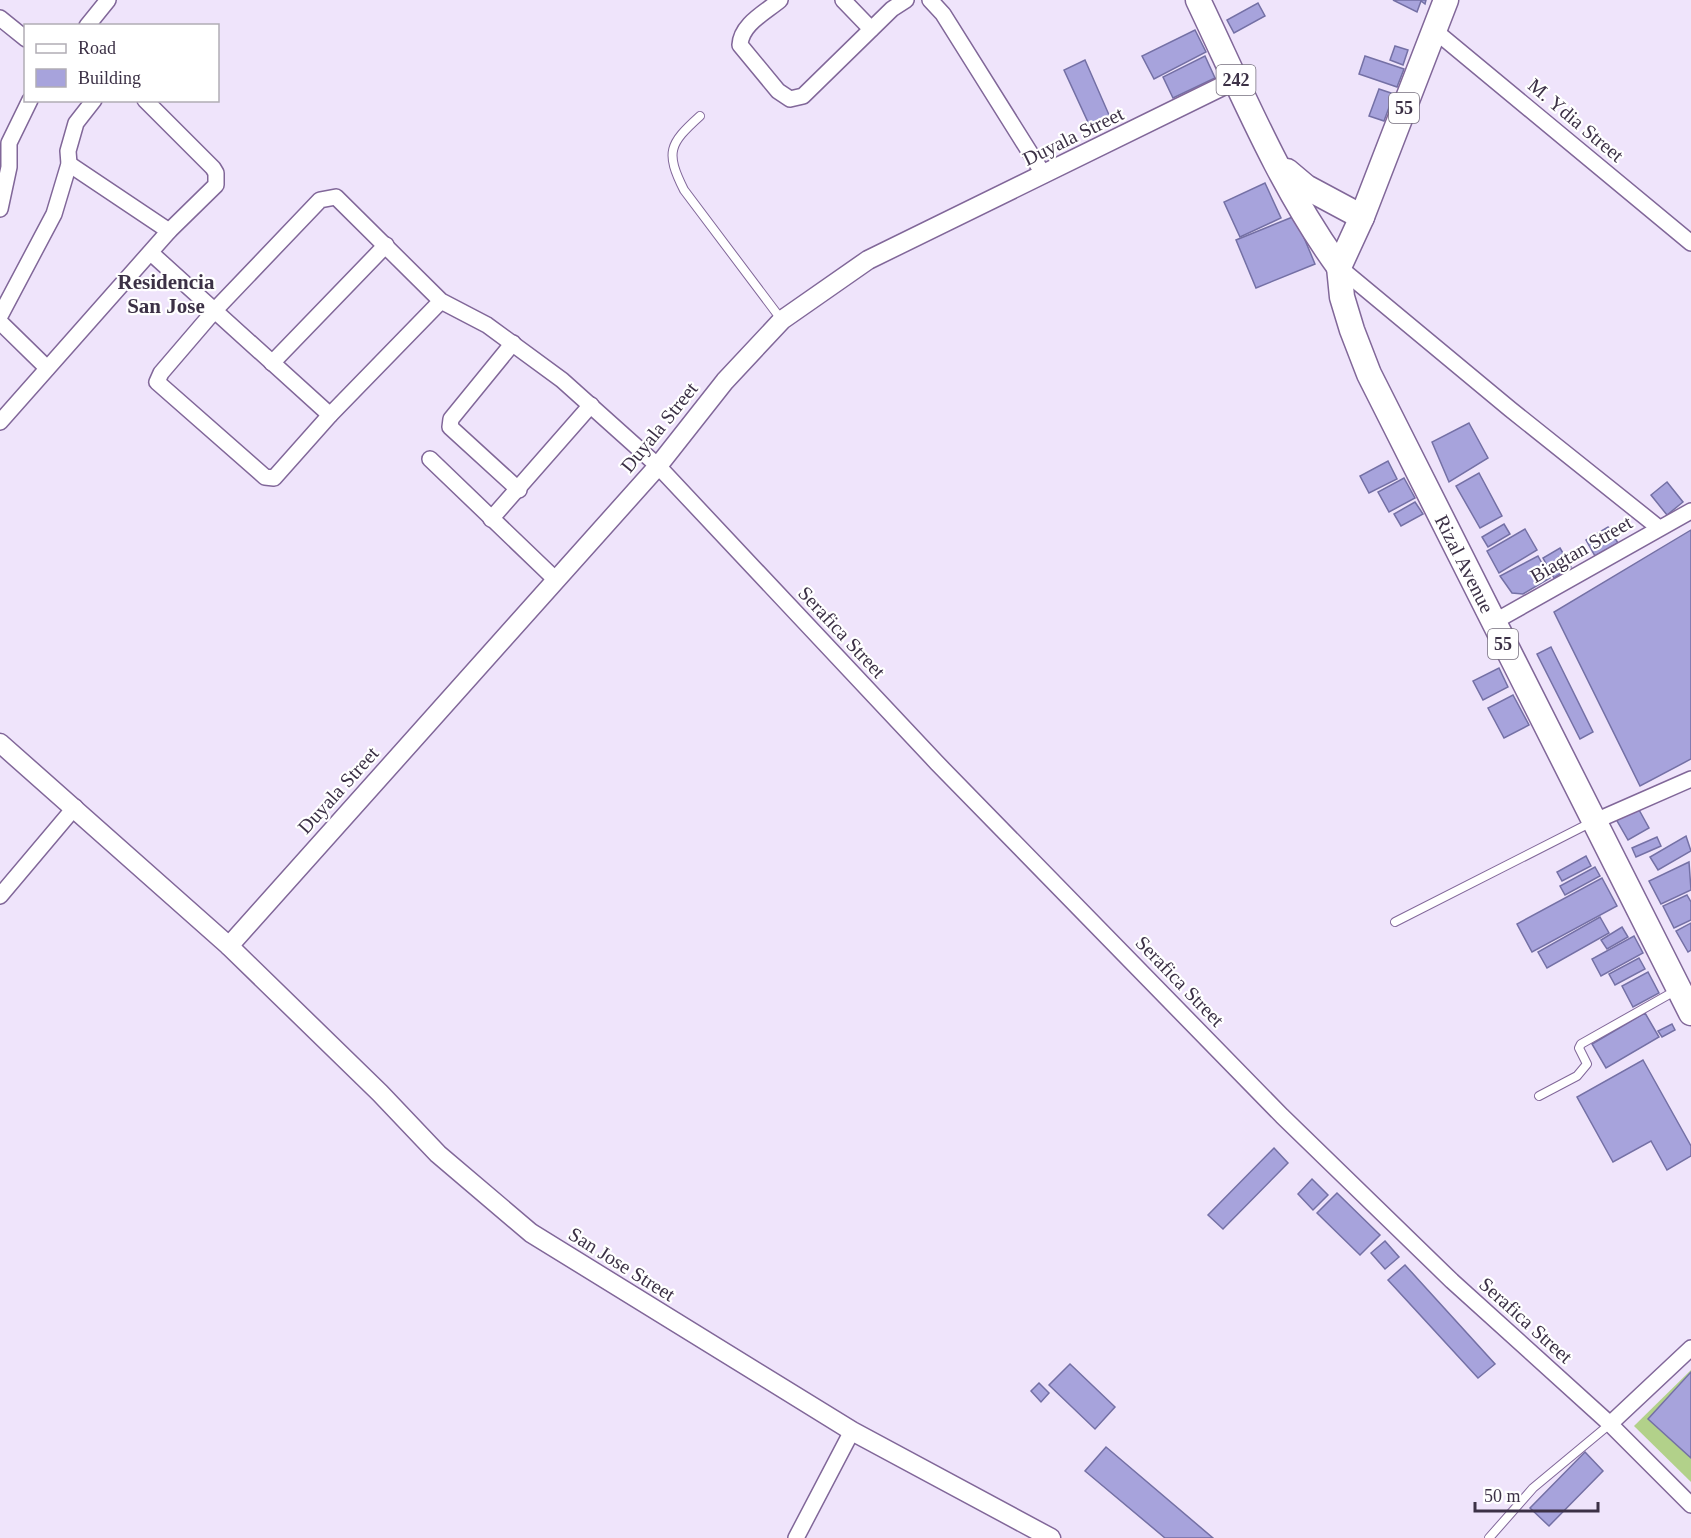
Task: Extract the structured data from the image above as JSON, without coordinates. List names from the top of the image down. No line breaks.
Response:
{"streets":{"main road":["242","55","Rizal Avenue"],"street":["M. Ydia Street","Duyala Street","Biagtan Street","Serafica Street","San Jose Street"]},"crossings":[["242","55"],["242","Duyala Street"],["242","Rizal Avenue"],["55","M. Ydia Street"],["55","Rizal Avenue"],["Duyala Street","Serafica Street"],["Duyala Street","San Jose Street"],["Biagtan Street","Rizal Avenue"]],"districts":["Residencia San Jose"],"legend":["Road","Building"],"scale_bar":"50 m"}
